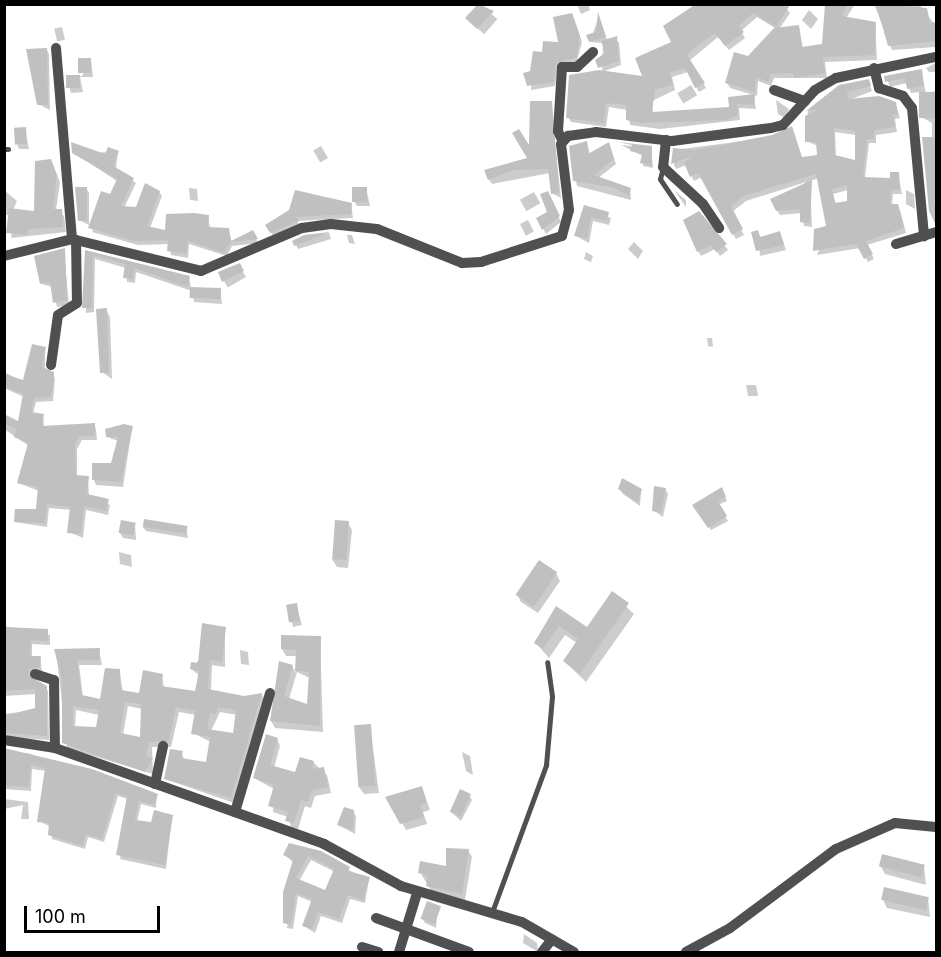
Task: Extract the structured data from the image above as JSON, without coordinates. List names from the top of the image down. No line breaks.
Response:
{"scale_bar":"100 m"}
